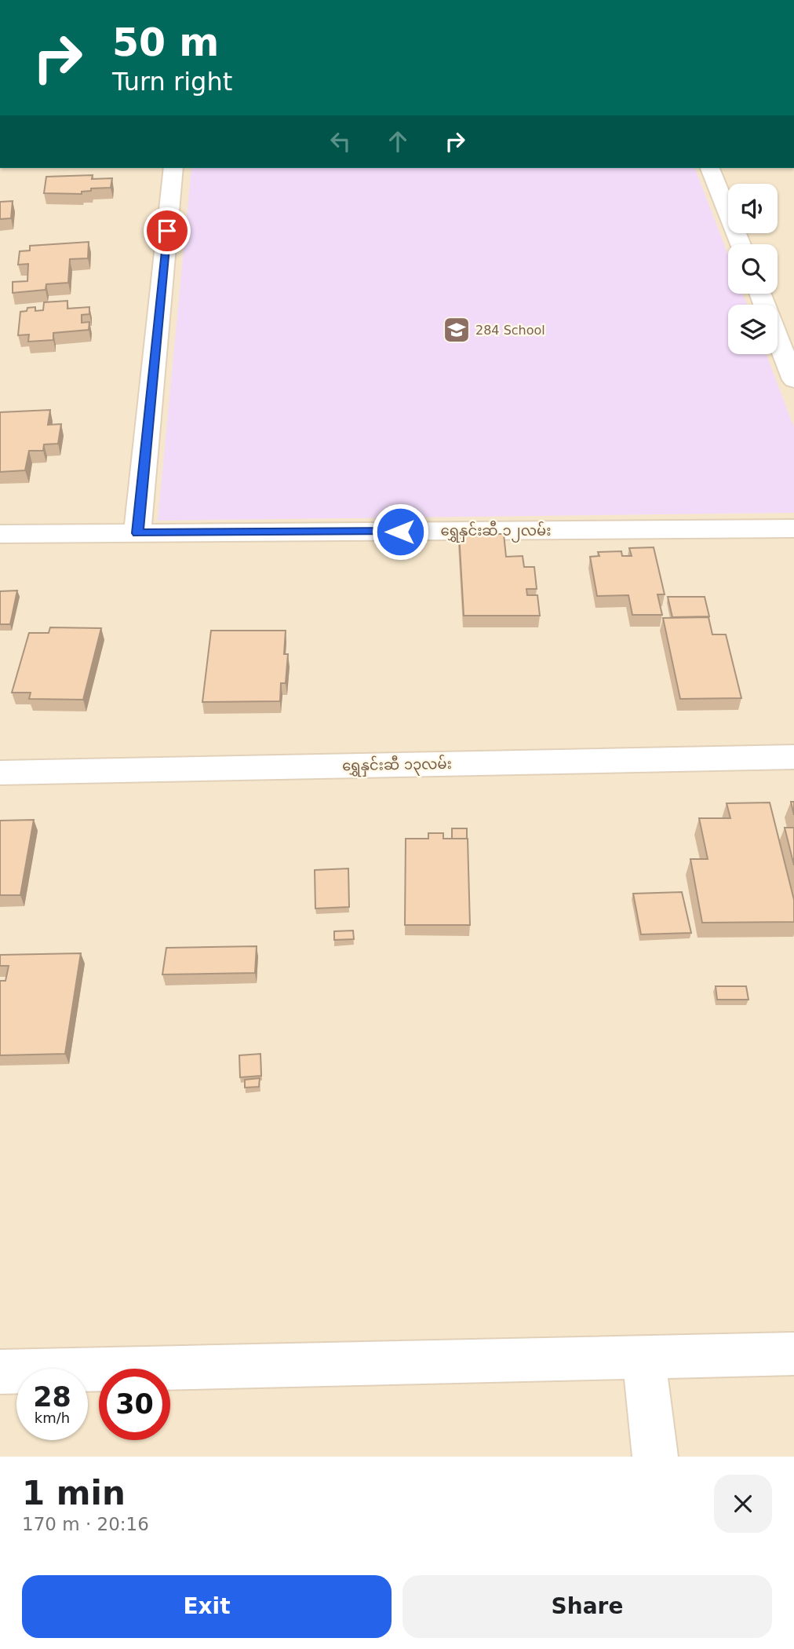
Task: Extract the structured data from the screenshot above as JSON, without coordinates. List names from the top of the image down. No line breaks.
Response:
{"streets":{"street":["ရွှေနှင်းဆီ ၁၂လမ်း","ရွှေနှင်းဆီ ၁၃လမ်း"]},"places":{"school or university":["284 School"]},"page":{"turn":["50 m","Turn right"],"speed":"28 km/h","limit":"30","heading":["1 min","170 m · 20:16"],"buttons":["Exit","Share"]}}
